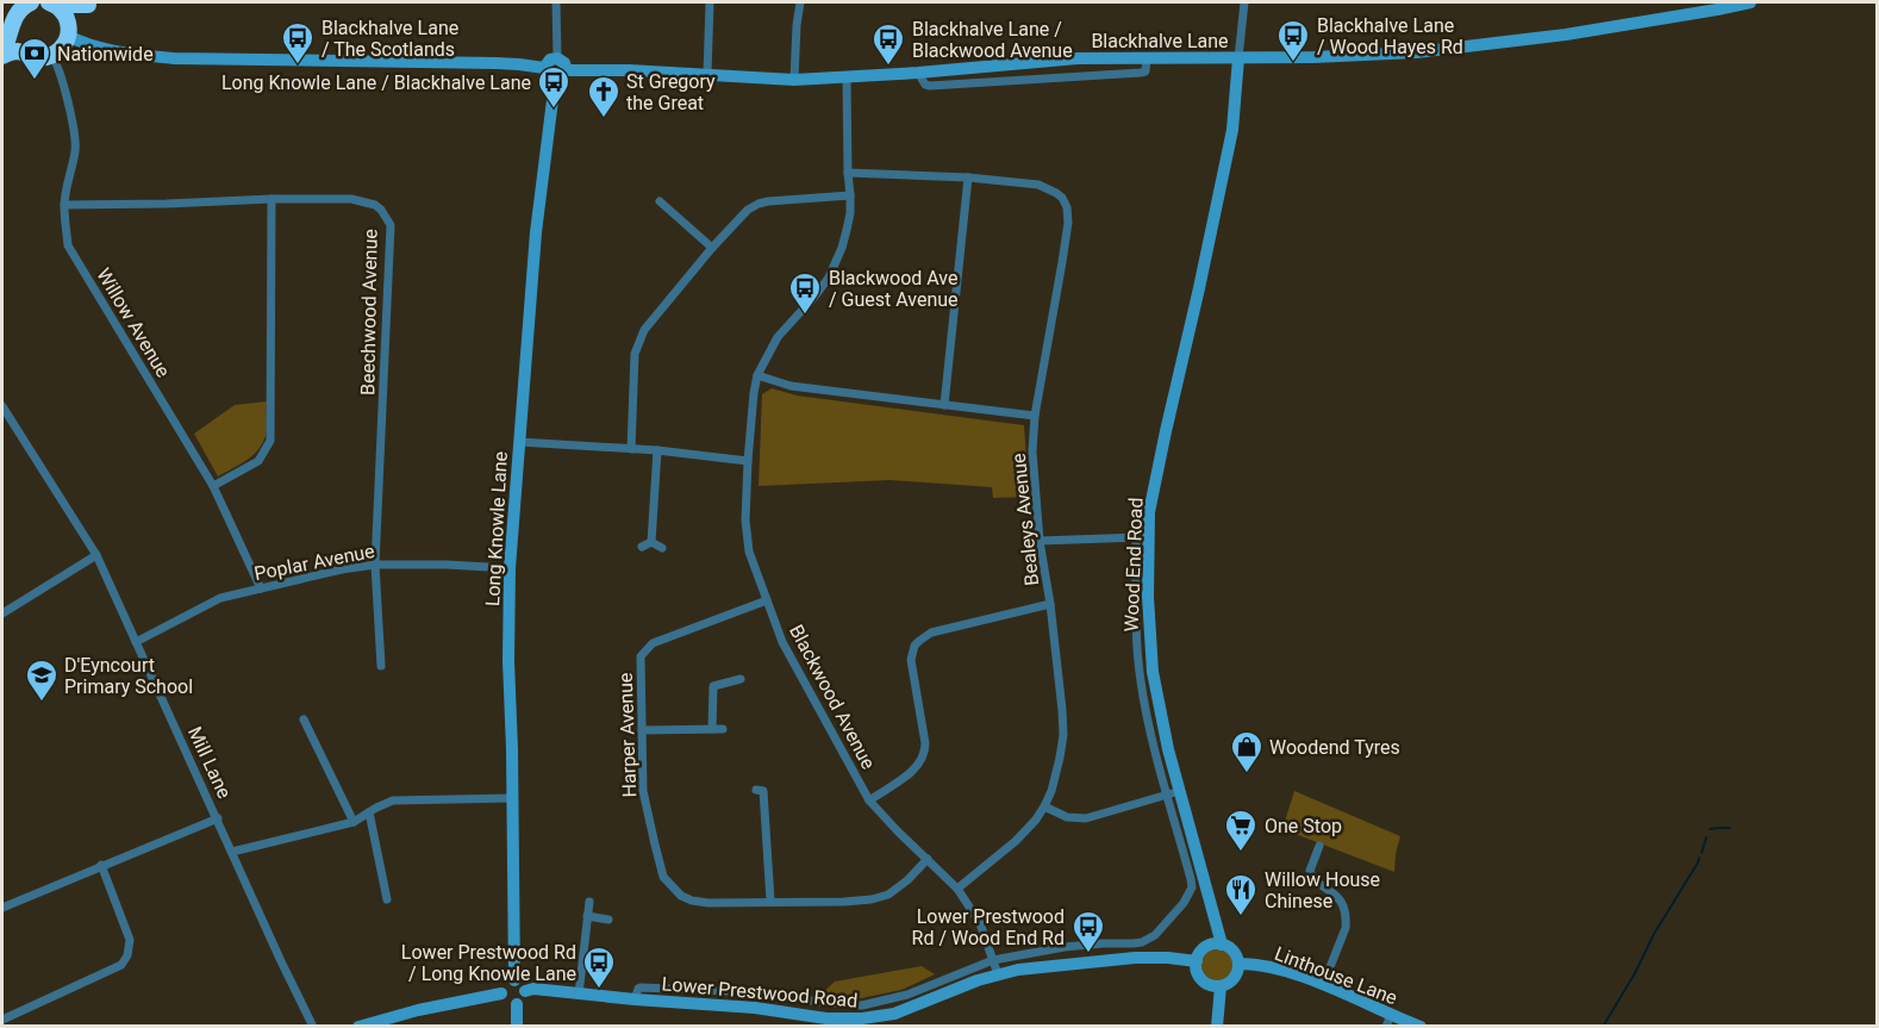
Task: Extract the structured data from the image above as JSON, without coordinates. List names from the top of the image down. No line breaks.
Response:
{"streets":{"main road":["Blackhalve Lane","Long Knowle Lane","Wood End Road","Linthouse Lane","Lower Prestwood Road"],"street":["Beechwood Avenue","Willow Avenue","Bealeys Avenue","Poplar Avenue","Blackwood Avenue","Harper Avenue","Mill Lane"]},"crossings":[["Blackhalve Lane","Long Knowle Lane"],["Blackhalve Lane","Wood End Road"],["Blackhalve Lane","Blackwood Avenue"],["Beechwood Avenue","Willow Avenue"],["Beechwood Avenue","Poplar Avenue"],["Willow Avenue","Poplar Avenue"],["Bealeys Avenue","Blackwood Avenue"],["Long Knowle Lane","Poplar Avenue"],["Long Knowle Lane","Lower Prestwood Road"],["Poplar Avenue","Mill Lane"],["Wood End Road","Linthouse Lane"],["Wood End Road","Lower Prestwood Road"],["Blackwood Avenue","Harper Avenue"],["Blackwood Avenue","Lower Prestwood Road"],["Linthouse Lane","Lower Prestwood Road"]],"places":{"bus stop":["Blackhalve Lane / Wood Hayes Rd","Blackhalve Lane / The Scotlands","Blackhalve Lane / Blackwood Avenue","Long Knowle Lane / Blackhalve Lane","Blackwood Ave / Guest Avenue","Lower Prestwood Rd / Wood End Rd","Lower Prestwood Rd / Long Knowle Lane"],"bank":["Nationwide"],"church":["St Gregory the Great"],"school or university":["D'Eyncourt Primary School"],"shop":["Woodend Tyres"],"supermarket":["One Stop"],"restaurant":["Willow House Chinese"]}}
